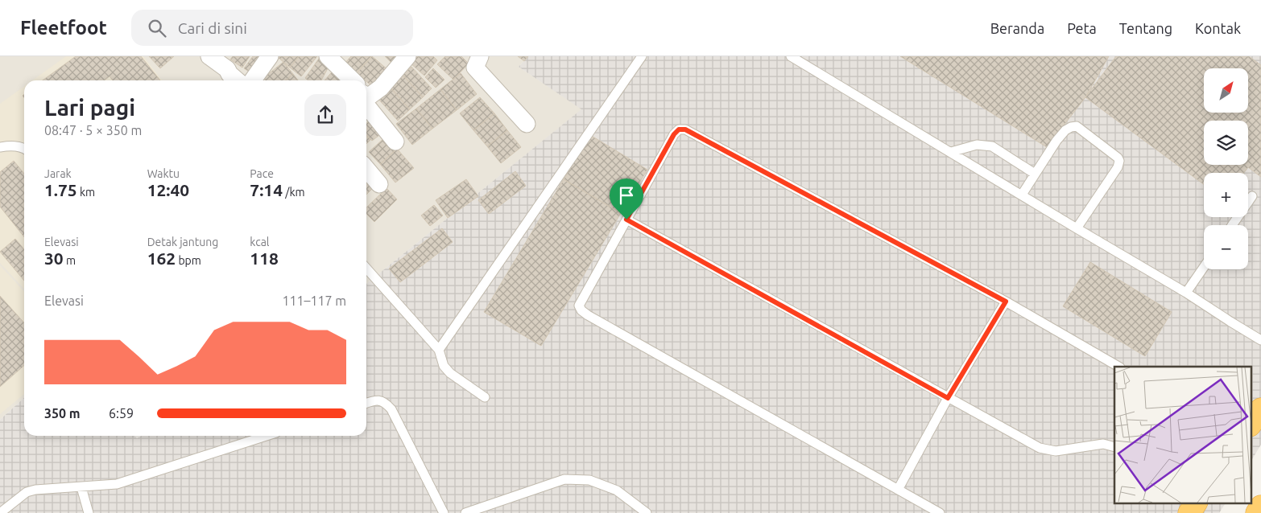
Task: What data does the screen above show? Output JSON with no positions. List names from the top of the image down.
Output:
{
  "north": "top right",
  "page": {
    "header": "Fleetfoot",
    "search": "Cari di sini",
    "nav": [
      "Beranda",
      "Peta",
      "Tentang",
      "Kontak"
    ],
    "map_buttons": ["+", "−"],
    "heading": ["Lari pagi", "08:47 · 5 × 350 m"],
    "stats": [
      ["Jarak", "1.75 km"],
      ["Waktu", "12:40"],
      ["Pace", "7:14 /km"],
      ["Elevasi", "30 m"],
      ["Detak jantung", "162 bpm"],
      ["kcal", "118"]
    ],
    "chart": ["Elevasi", "111–117 m"],
    "list": [
      {
        "name": "350 m",
        "note": "6:59"
      }
    ]
  }
}
